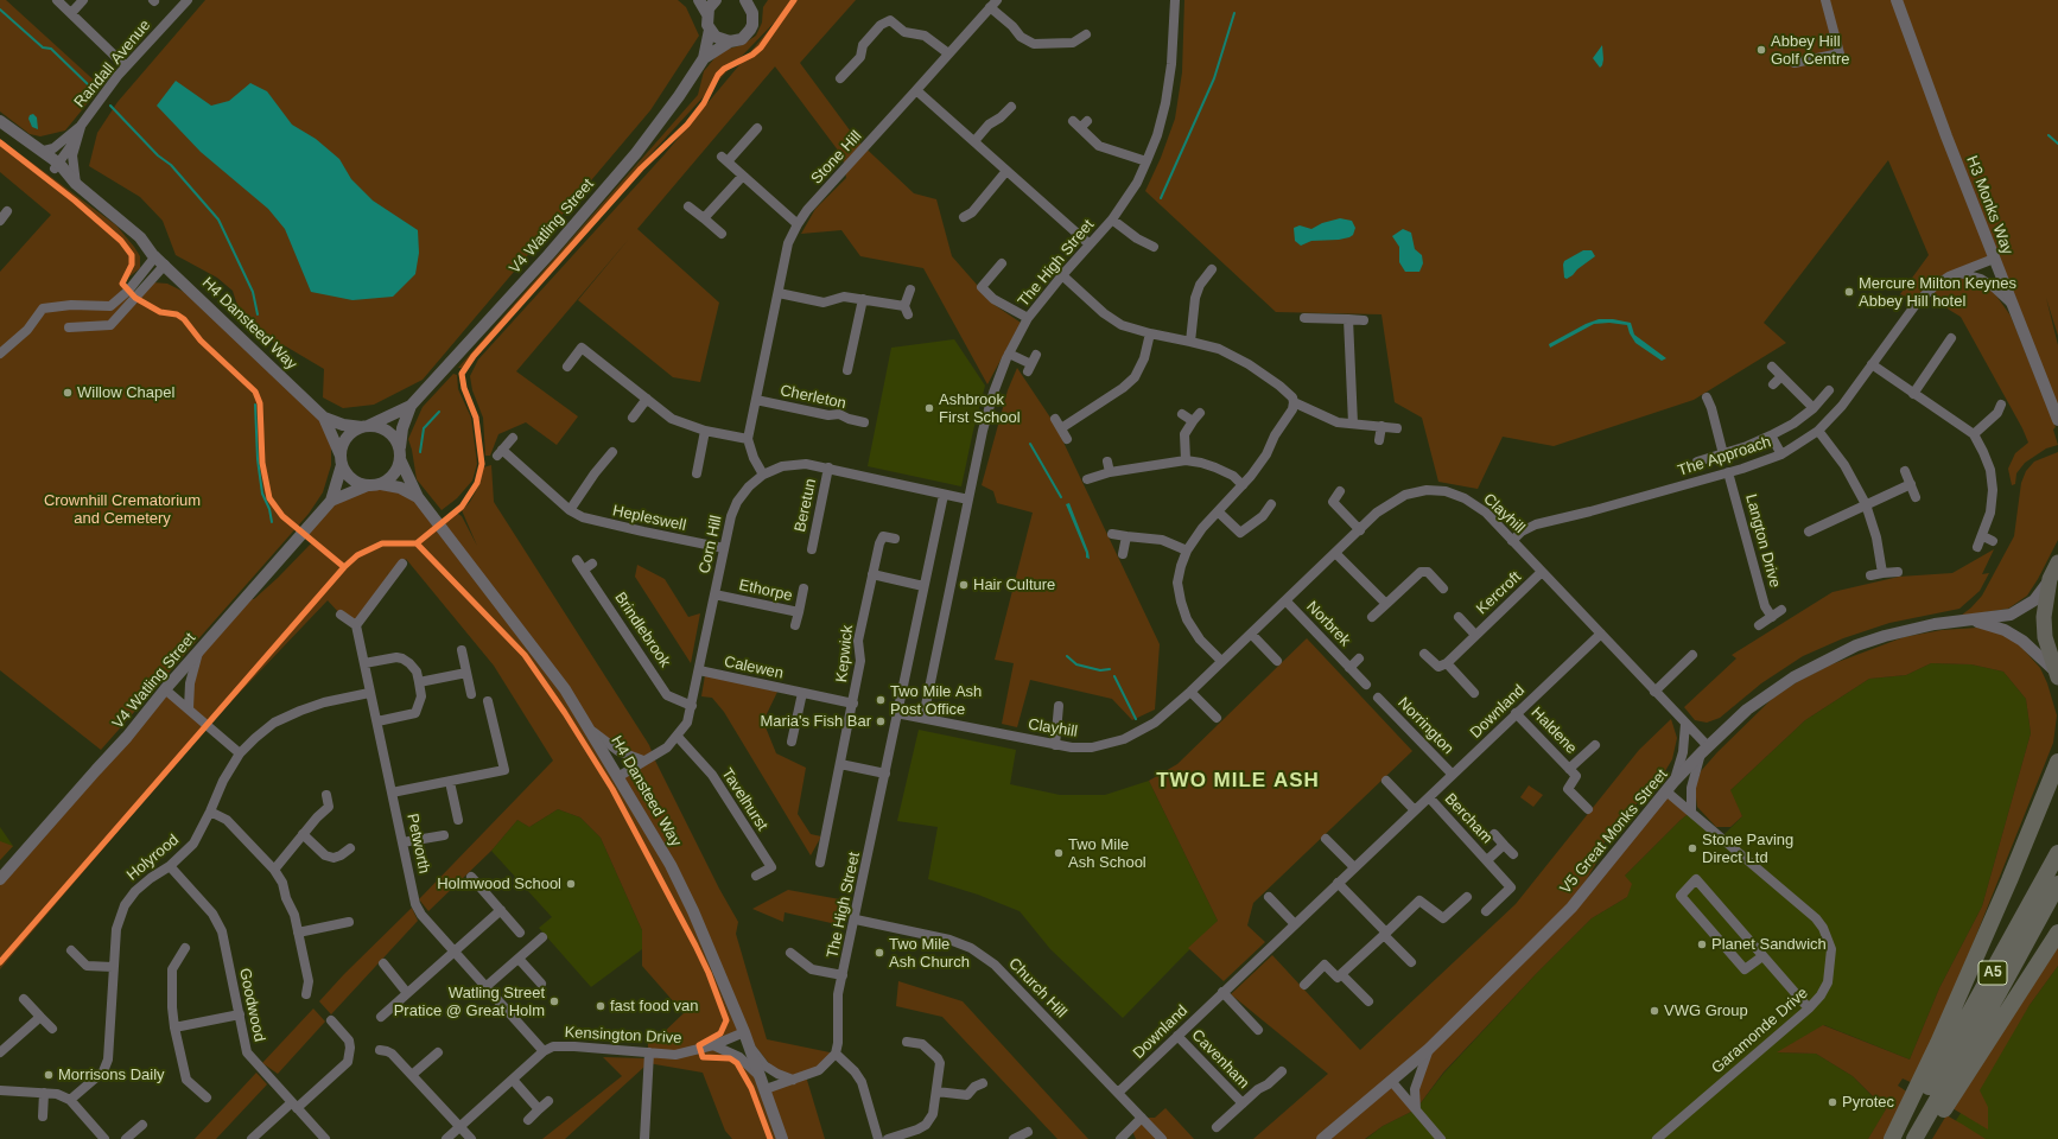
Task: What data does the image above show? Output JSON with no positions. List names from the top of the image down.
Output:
{
  "streets": {
    "highway": ["A5"],
    "street": [
      "Randall Avenue",
      "Stone Hill",
      "H3 Monks Way",
      "V4 Watling Street",
      "The High Street",
      "H4 Dansteed Way",
      "Cherleton",
      "The Approach",
      "Beretun",
      "Clayhill",
      "Hepleswell",
      "Langton Drive",
      "Corn Hill",
      "Ethorpe",
      "Kercroft",
      "Norbrek",
      "Brindlebrook",
      "Kepwick",
      "Calewen",
      "Downland",
      "Norrington",
      "Haldene",
      "Tavelhurst",
      "Bercham",
      "V5 Great Monks Street",
      "Petworth",
      "Holyrood",
      "Church Hill",
      "Goodwood",
      "Garamonde Drive",
      "Kensington Drive",
      "Cavenham"
    ]
  },
  "crossings": [
    ["Randall Avenue", "H4 Dansteed Way"],
    ["Stone Hill", "Cherleton"],
    ["H3 Monks Way", "The Approach"],
    ["V4 Watling Street", "H4 Dansteed Way"],
    ["The High Street", "Clayhill"],
    ["The High Street", "Corn Hill"],
    ["The High Street", "Church Hill"],
    ["H4 Dansteed Way", "Corn Hill"],
    ["H4 Dansteed Way", "Kensington Drive"],
    ["The Approach", "Clayhill"],
    ["The Approach", "Langton Drive"],
    ["Beretun", "Corn Hill"],
    ["Clayhill", "Kercroft"],
    ["Clayhill", "Norbrek"],
    ["Clayhill", "Downland"],
    ["Clayhill", "V5 Great Monks Street"],
    ["Hepleswell", "Corn Hill"],
    ["Corn Hill", "Ethorpe"],
    ["Corn Hill", "Brindlebrook"],
    ["Corn Hill", "Calewen"],
    ["Corn Hill", "Tavelhurst"],
    ["Kepwick", "Calewen"],
    ["Downland", "Norrington"],
    ["Downland", "Haldene"],
    ["Downland", "Bercham"],
    ["Downland", "Church Hill"],
    ["Downland", "Cavenham"],
    ["V5 Great Monks Street", "Garamonde Drive"],
    ["Petworth", "Holyrood"],
    ["Petworth", "Kensington Drive"],
    ["Holyrood", "Goodwood"]
  ],
  "districts": ["TWO MILE ASH"],
  "parks": ["Crownhill Crematorium and Cemetery"],
  "places": [
    "Abbey Hill Golf Centre",
    "Mercure Milton Keynes Abbey Hill hotel",
    "Willow Chapel",
    "Ashbrook First School",
    "Hair Culture",
    "Two Mile Ash Post Office",
    "Maria's Fish Bar",
    "Stone Paving Direct Ltd",
    "Two Mile Ash School",
    "Holmwood School",
    "Planet Sandwich",
    "Two Mile Ash Church",
    "Watling Street Pratice @ Great Holm",
    "fast food van",
    "VWG Group",
    "Morrisons Daily",
    "Pyrotec"
  ]
}
